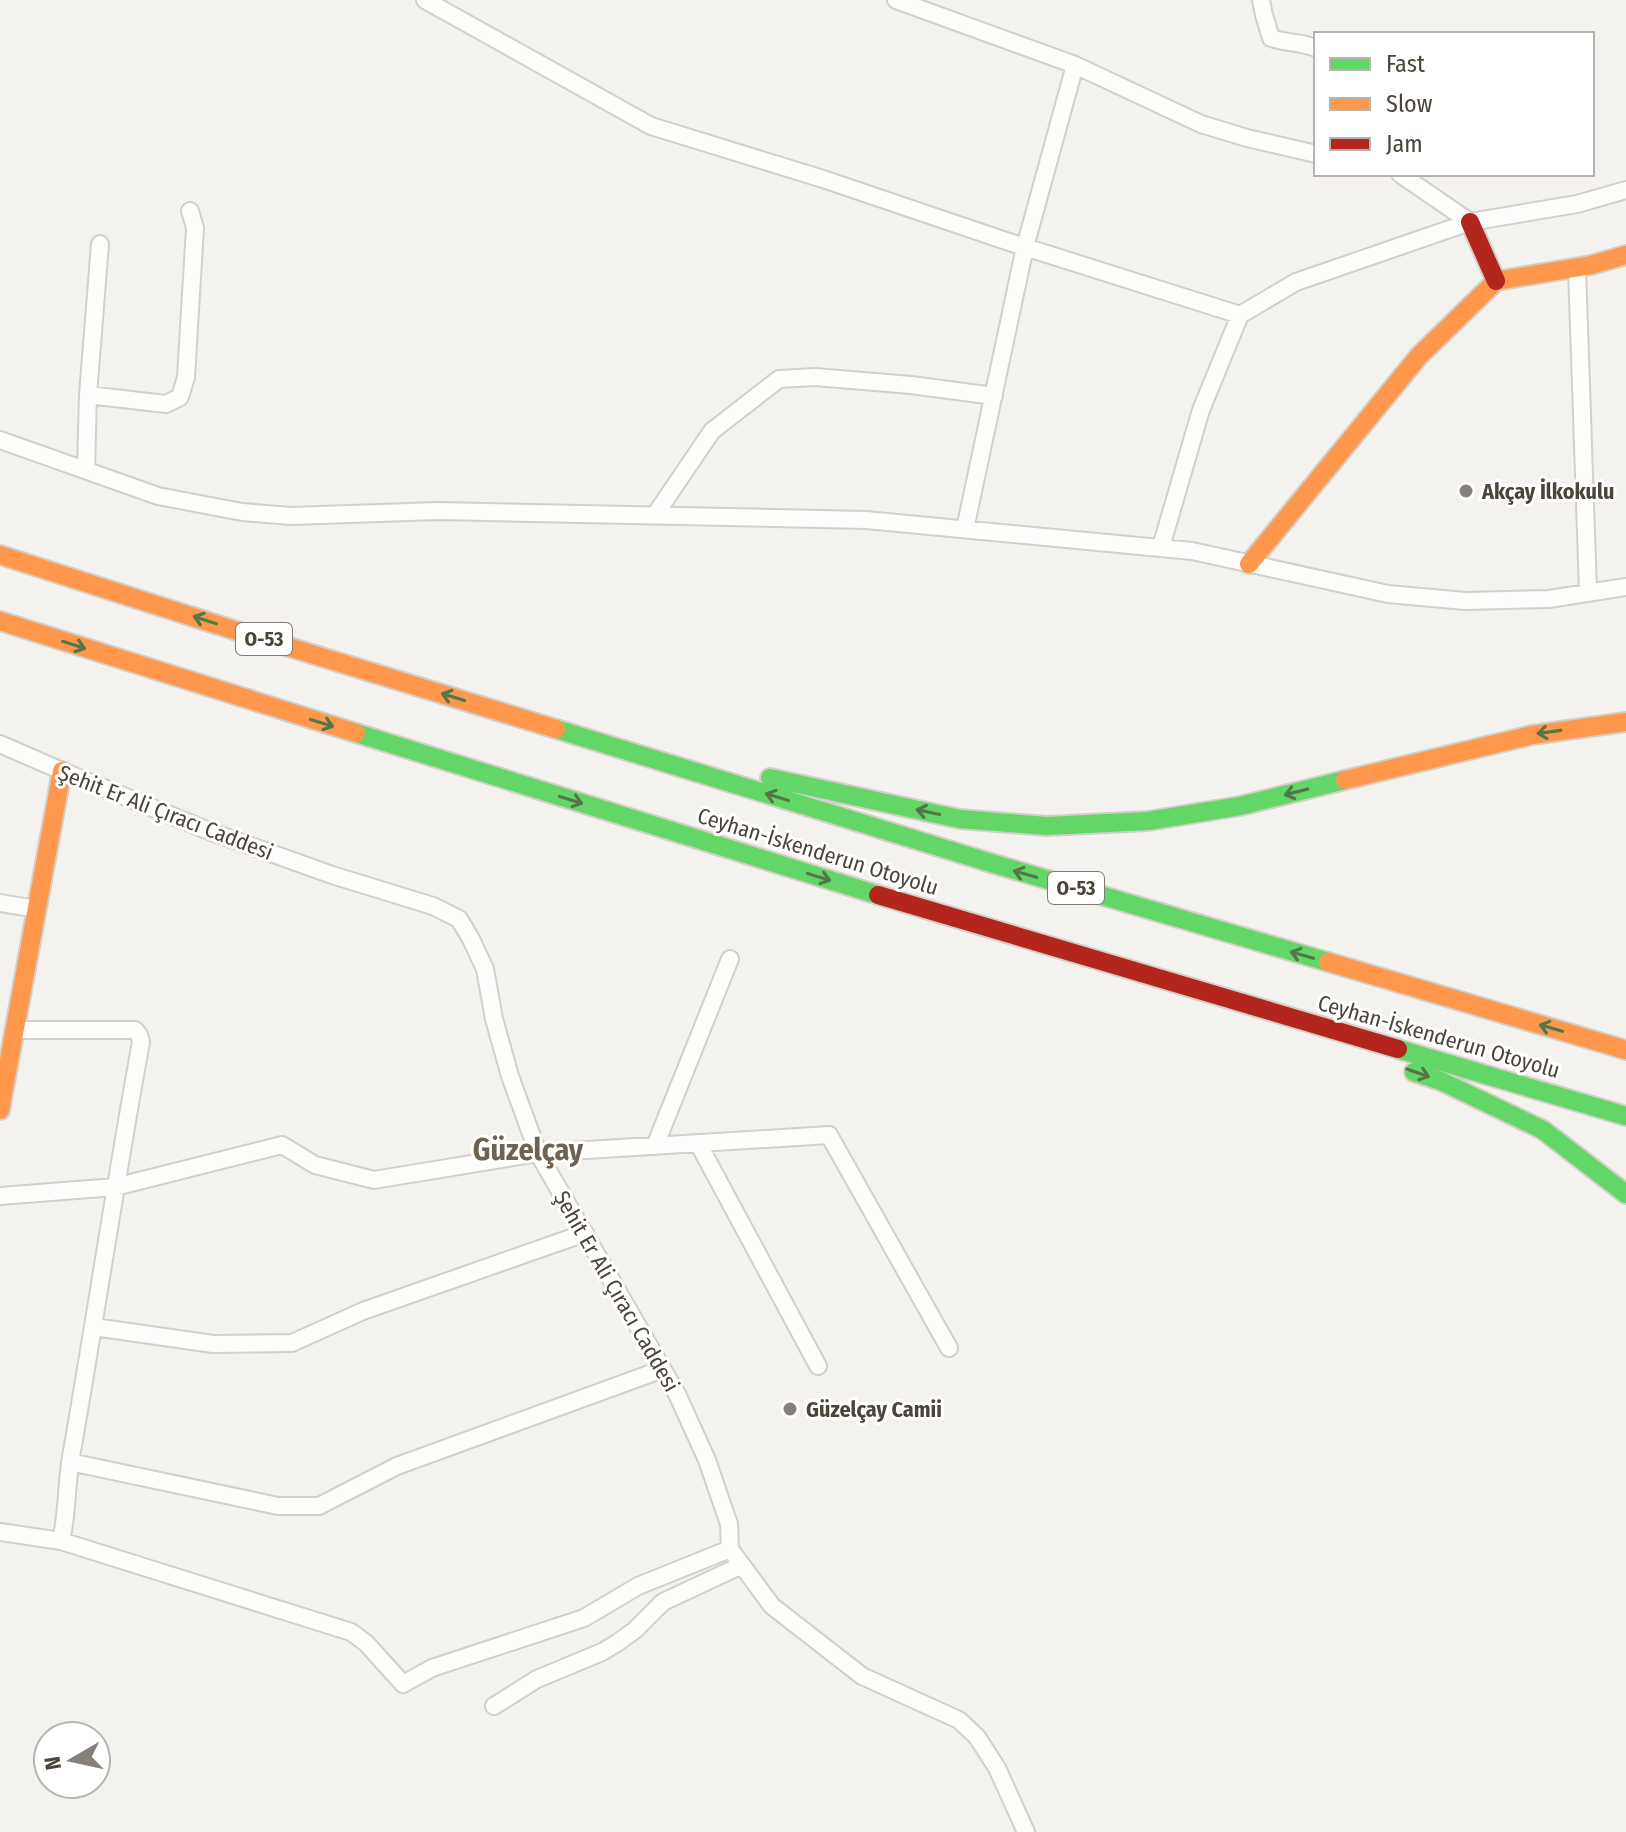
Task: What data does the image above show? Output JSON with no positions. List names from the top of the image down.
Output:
{
  "streets": {
    "main road": ["O-53", "Ceyhan-İskenderun Otoyolu"],
    "street": ["Şehit Er Ali Çıracı Caddesi"]
  },
  "districts": ["Güzelçay"],
  "places": ["Akçay İlkokulu", "Güzelçay Camii"],
  "legend": ["Fast", "Slow", "Jam"],
  "north": "left"
}
